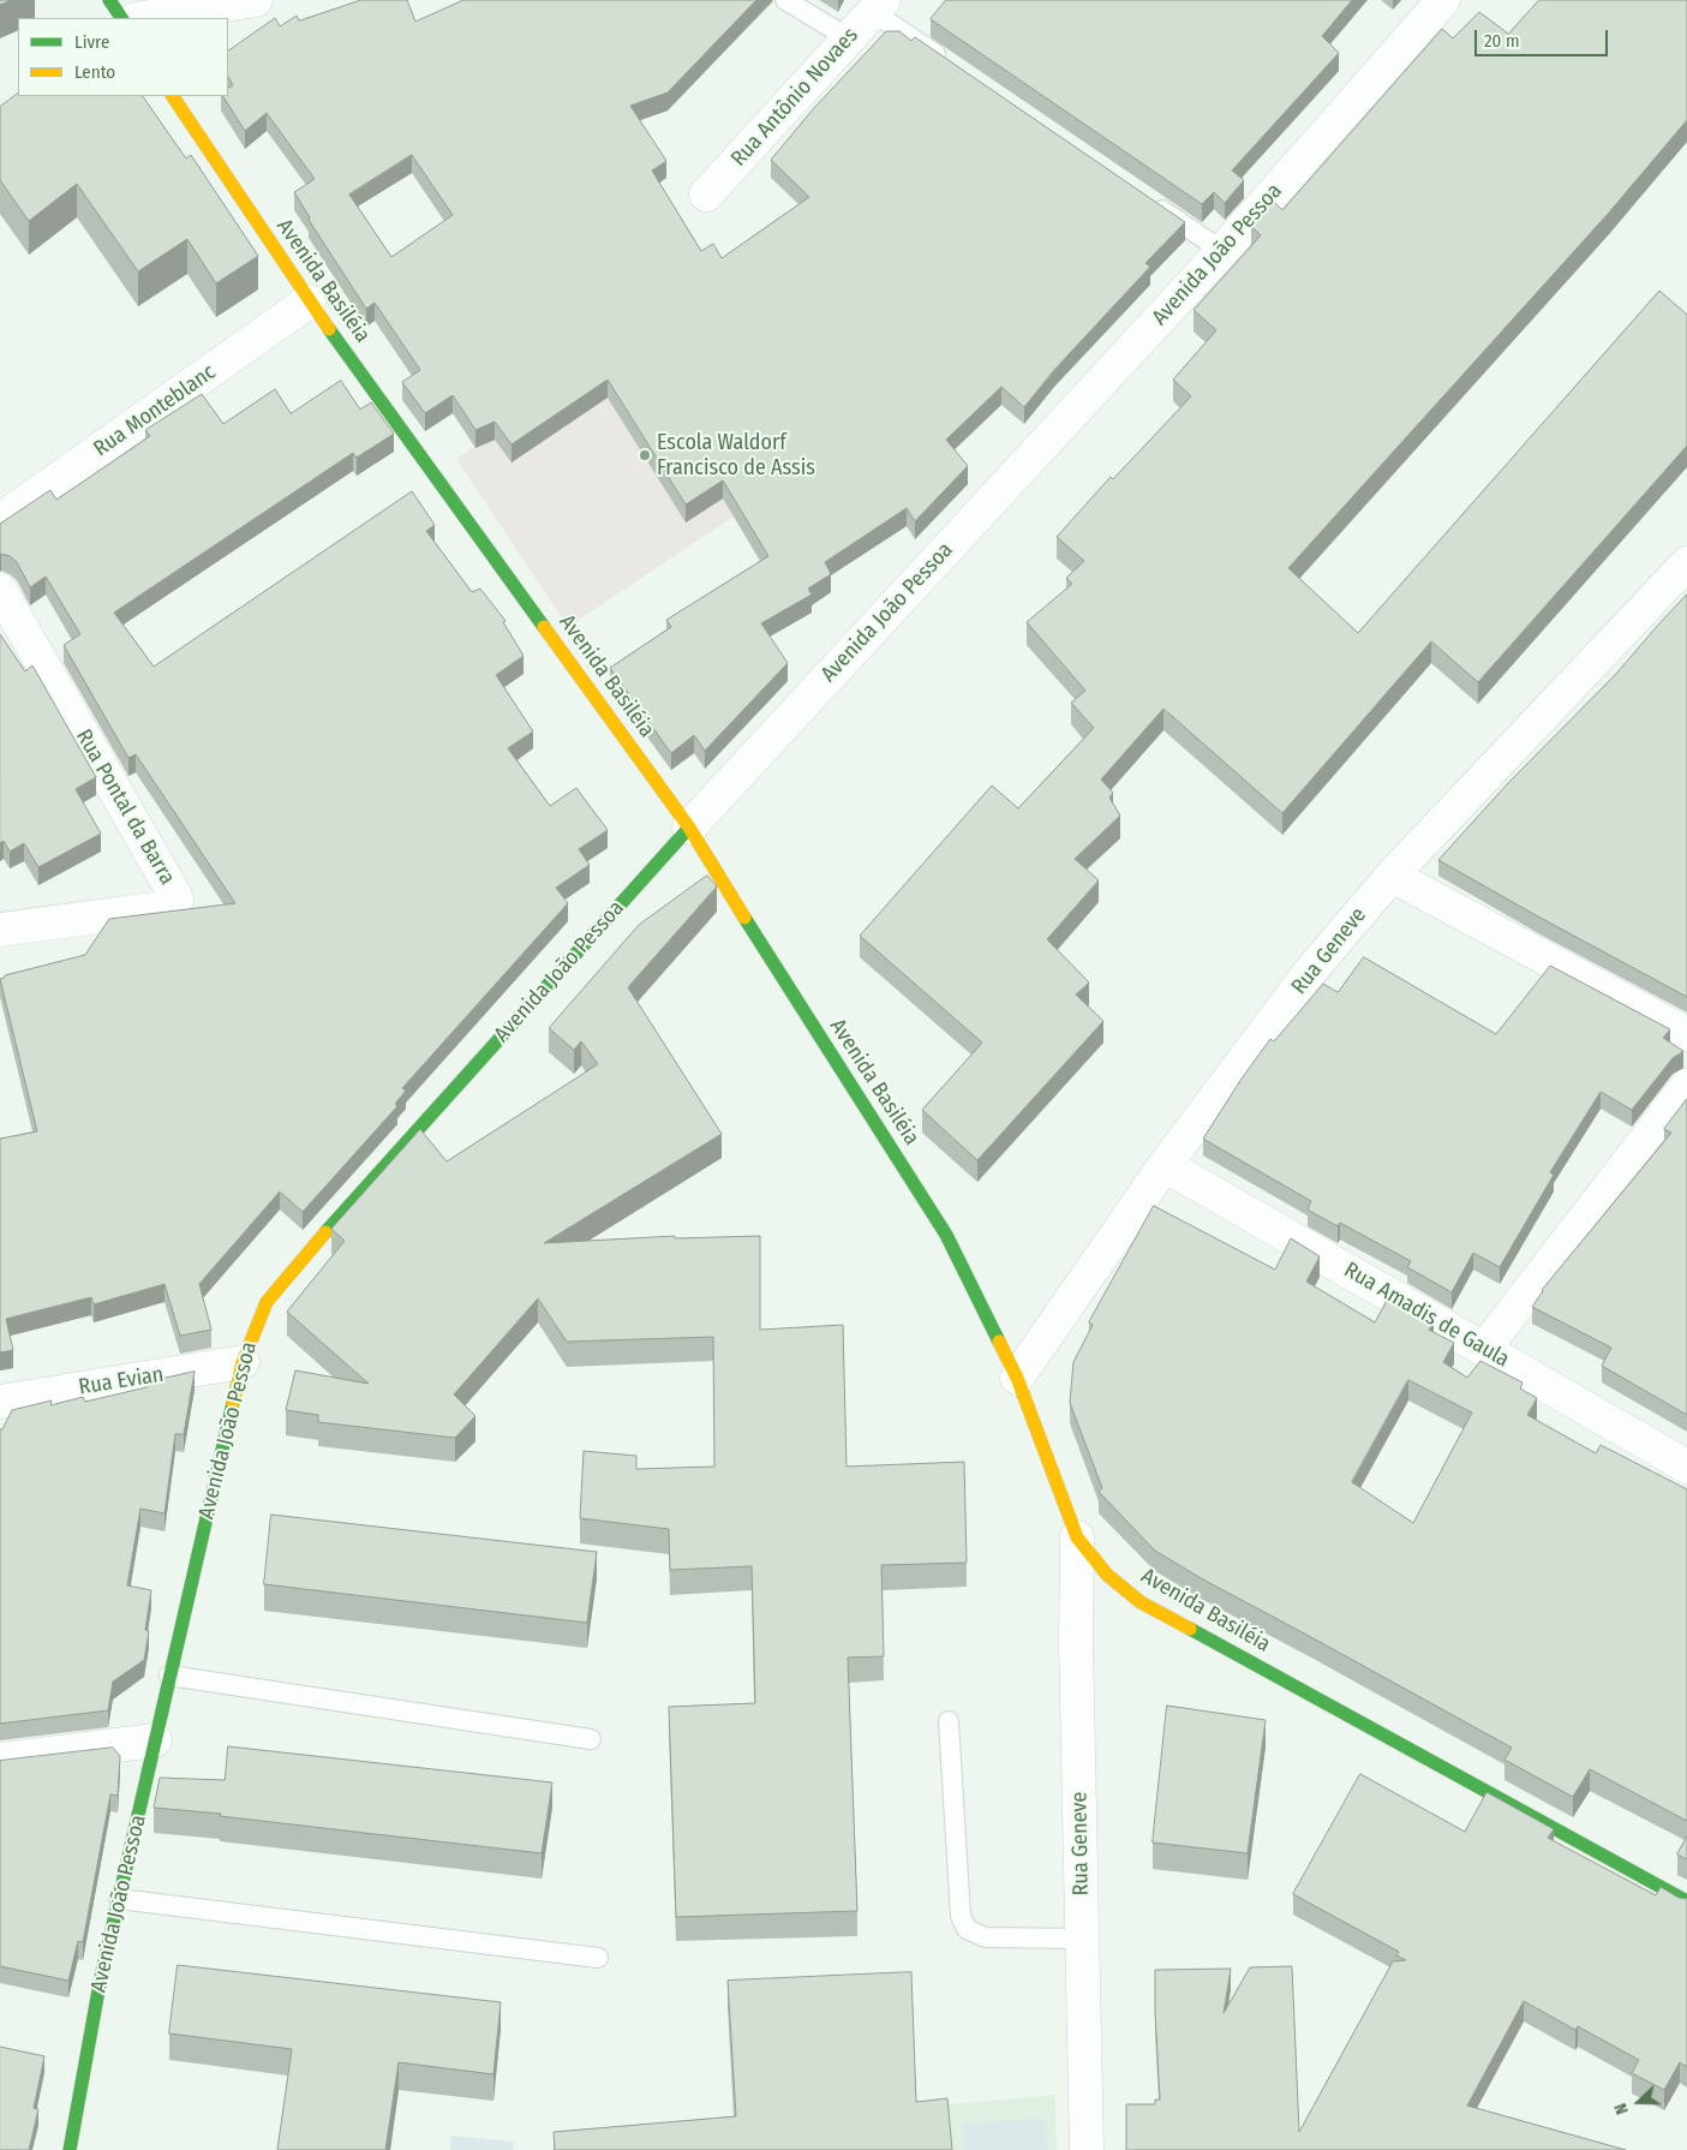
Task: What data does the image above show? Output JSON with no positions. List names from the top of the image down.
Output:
{
  "streets": {
    "street": [
      "Rua Antônio Novaes",
      "Avenida João Pessoa",
      "Avenida Basiléia",
      "Rua Monteblanc",
      "Rua Pontal da Barra",
      "Rua Geneve",
      "Rua Amadis de Gaula",
      "Rua Evian"
    ]
  },
  "crossings": [
    ["Avenida João Pessoa", "Avenida Basiléia"],
    ["Avenida João Pessoa", "Rua Evian"],
    ["Avenida Basiléia", "Rua Monteblanc"],
    ["Avenida Basiléia", "Rua Geneve"],
    ["Rua Geneve", "Rua Amadis de Gaula"]
  ],
  "places": ["Escola Waldorf Francisco de Assis"],
  "legend": ["Livre", "Lento"],
  "scale_bar": "20 m",
  "north": "left"
}
